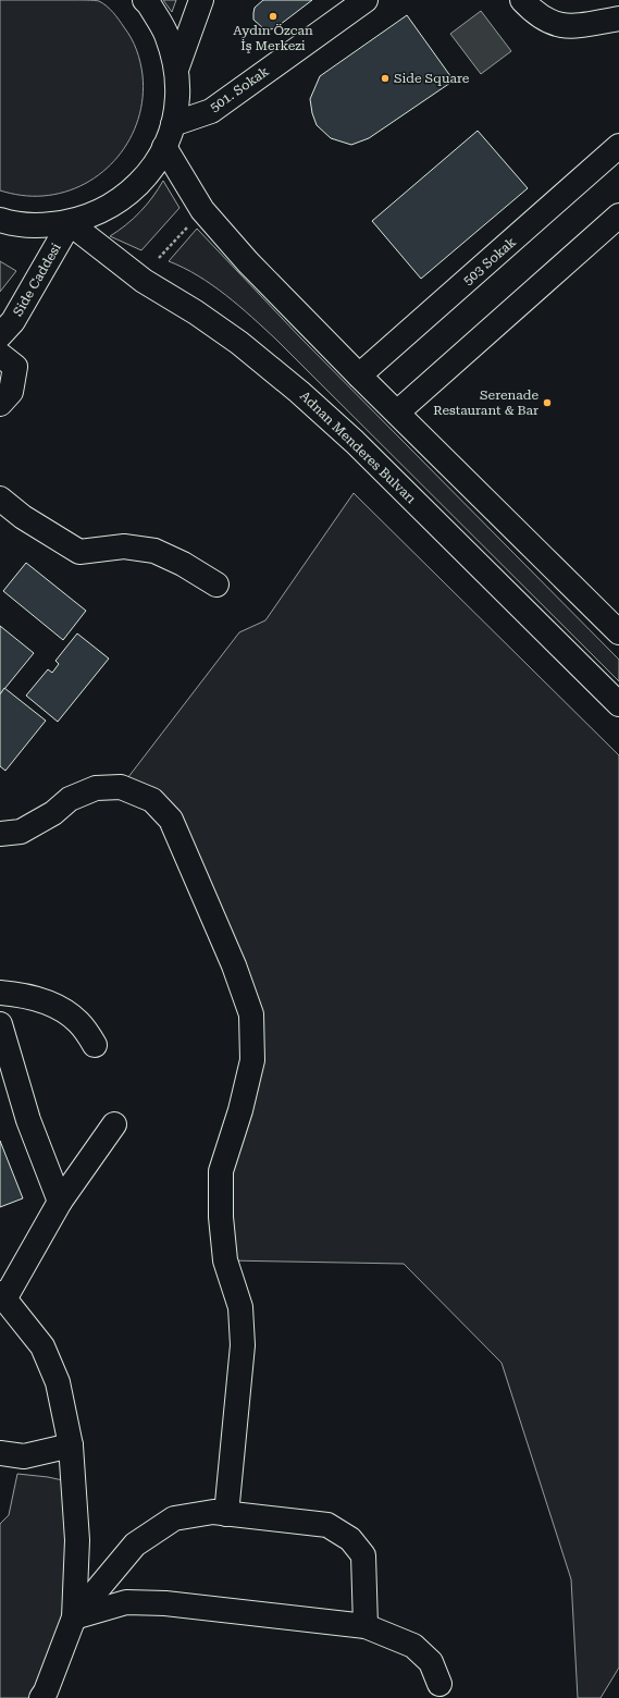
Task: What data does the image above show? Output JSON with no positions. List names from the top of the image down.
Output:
{
  "streets": {
    "main road": [
      "501. Sokak",
      "503 Sokak",
      "Side Caddesi",
      "Adnan Menderes Bulvarı"
    ]
  },
  "crossings": [
    ["Side Caddesi", "Adnan Menderes Bulvarı"]
  ],
  "places": ["Aydın Özcan İş Merkezi", "Side Square", "Serenade Restaurant & Bar"]
}
